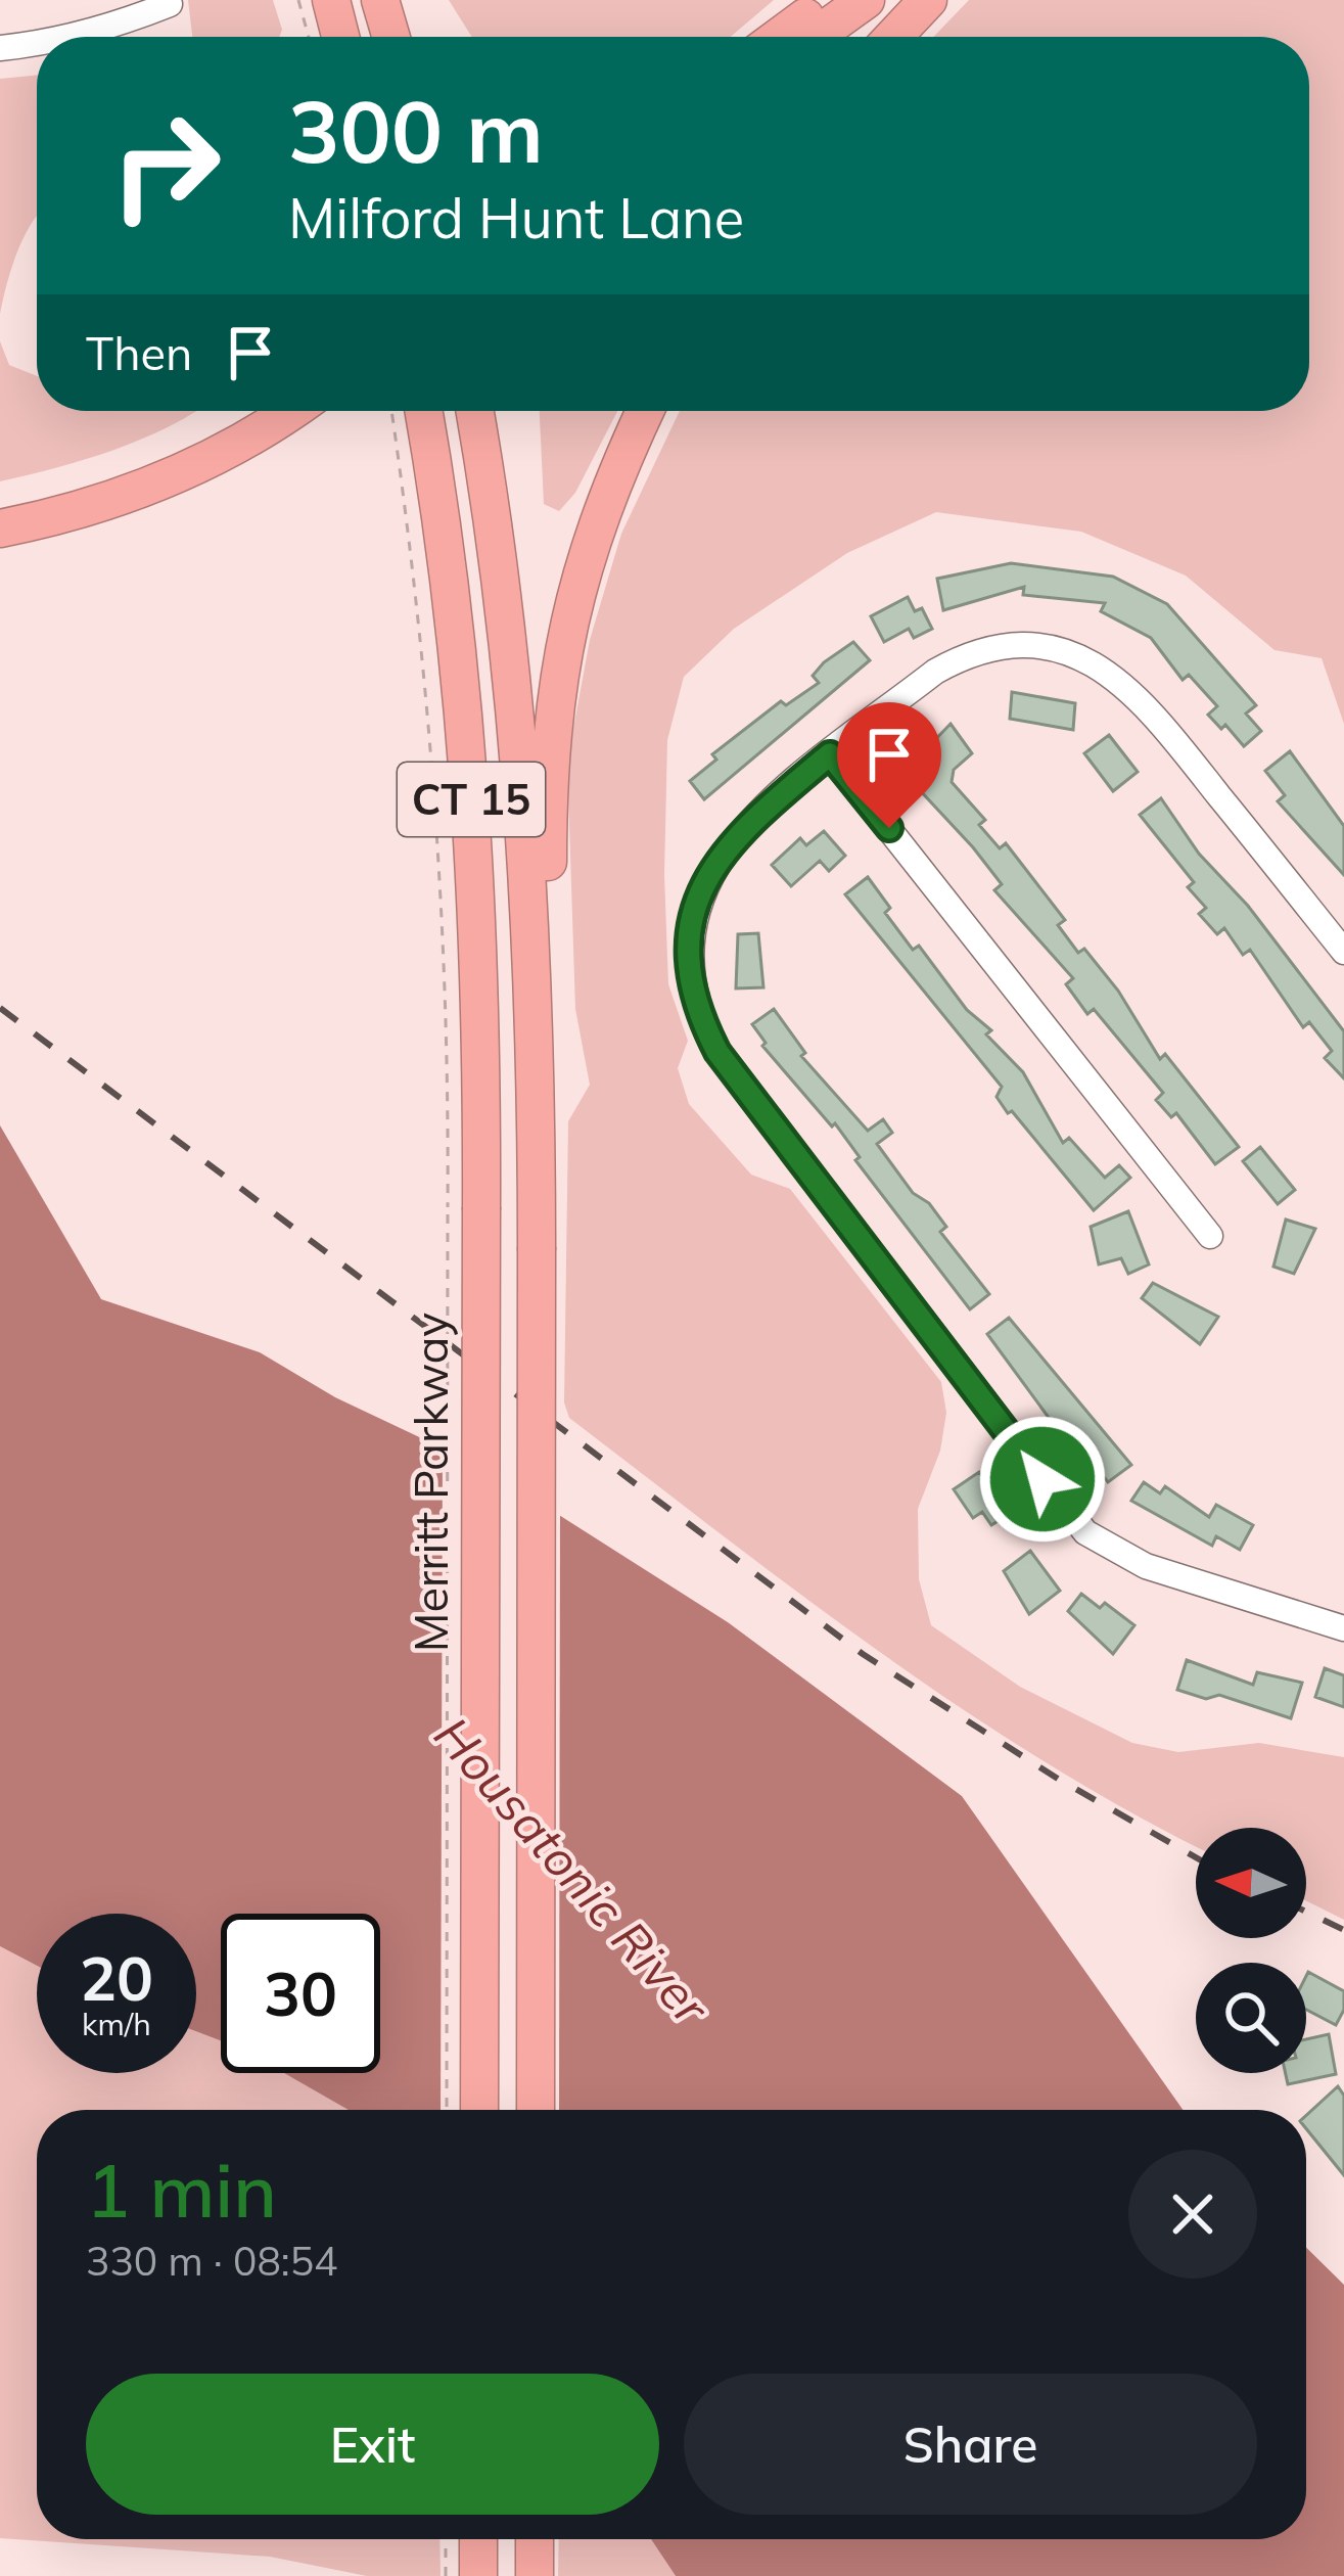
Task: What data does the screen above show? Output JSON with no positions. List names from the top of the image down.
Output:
{
  "streets": {
    "highway": ["CT 15", "Merritt Parkway"]
  },
  "crossings": [
    ["CT 15", "Merritt Parkway"]
  ],
  "water": ["Housatonic River"],
  "north": "left",
  "page": {
    "turn": ["300 m", "Milford Hunt Lane"],
    "then": "Then",
    "speed": "20 km/h",
    "limit": "30",
    "heading": ["1 min", "330 m · 08:54"],
    "buttons": ["Exit", "Share"]
  }
}
